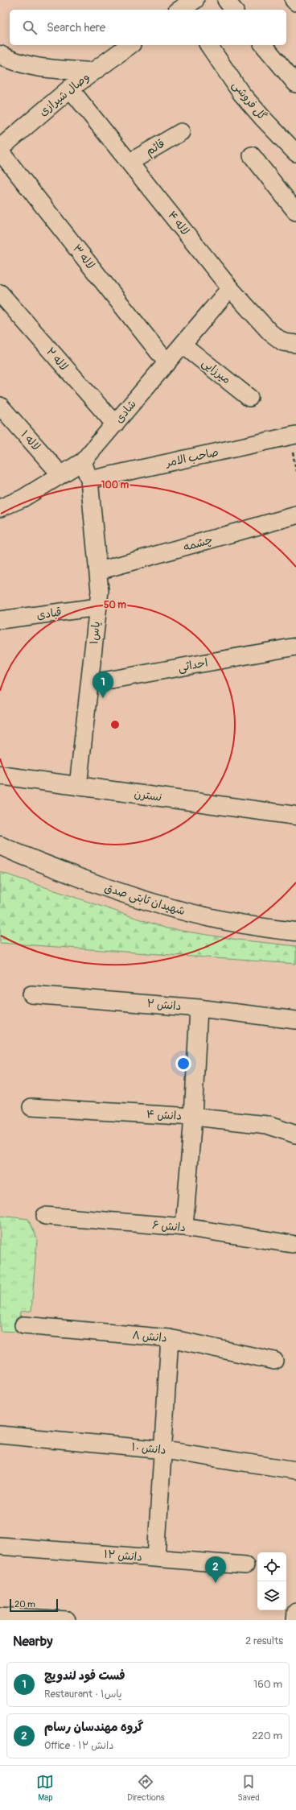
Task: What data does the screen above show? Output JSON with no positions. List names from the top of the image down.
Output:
{
  "streets": {
    "street": [
      "وصال شیرازی",
      "گل فروشی",
      "قائم",
      "لاله ۴",
      "لاله ۳",
      "لاله ۲",
      "میرزایی",
      "شادی",
      "لاله ۱",
      "صاحب الامر",
      "چشمه",
      "قبادی",
      "یاس۱",
      "احداثی",
      "نسترن",
      "شهیدان ثابتی صدق",
      "دانش ۲",
      "دانش ۴",
      "دانش ۶",
      "دانش ۸",
      "دانش ۱۰",
      "دانش ۱۲"
    ]
  },
  "crossings": [
    ["وصال شیرازی", "لاله ۴"],
    ["قائم", "لاله ۴"],
    ["لاله ۴", "شادی"],
    ["لاله ۳", "شادی"],
    ["لاله ۲", "شادی"],
    ["میرزایی", "شادی"],
    ["شادی", "لاله ۱"],
    ["شادی", "یاس۱"],
    ["صاحب الامر", "یاس۱"],
    ["چشمه", "یاس۱"],
    ["قبادی", "یاس۱"],
    ["یاس۱", "احداثی"],
    ["یاس۱", "نسترن"]
  ],
  "scale_bar": "20 m",
  "page": {
    "search": "Search here",
    "pins": ["1", "2"],
    "scale": "20 m",
    "heading": ["Nearby", "2 results"],
    "list": [
      {
        "mark": "1",
        "name": "فست فود لندویچ",
        "note": "Restaurant · یاس۱",
        "value": "160 m"
      },
      {
        "mark": "2",
        "name": "گروه مهندسان رسام",
        "note": "Office · دانش ۱۲",
        "value": "220 m"
      }
    ],
    "nav": ["Map", "Directions", "Saved"]
  },
  "rings": ["100 m", "50 m"]
}
